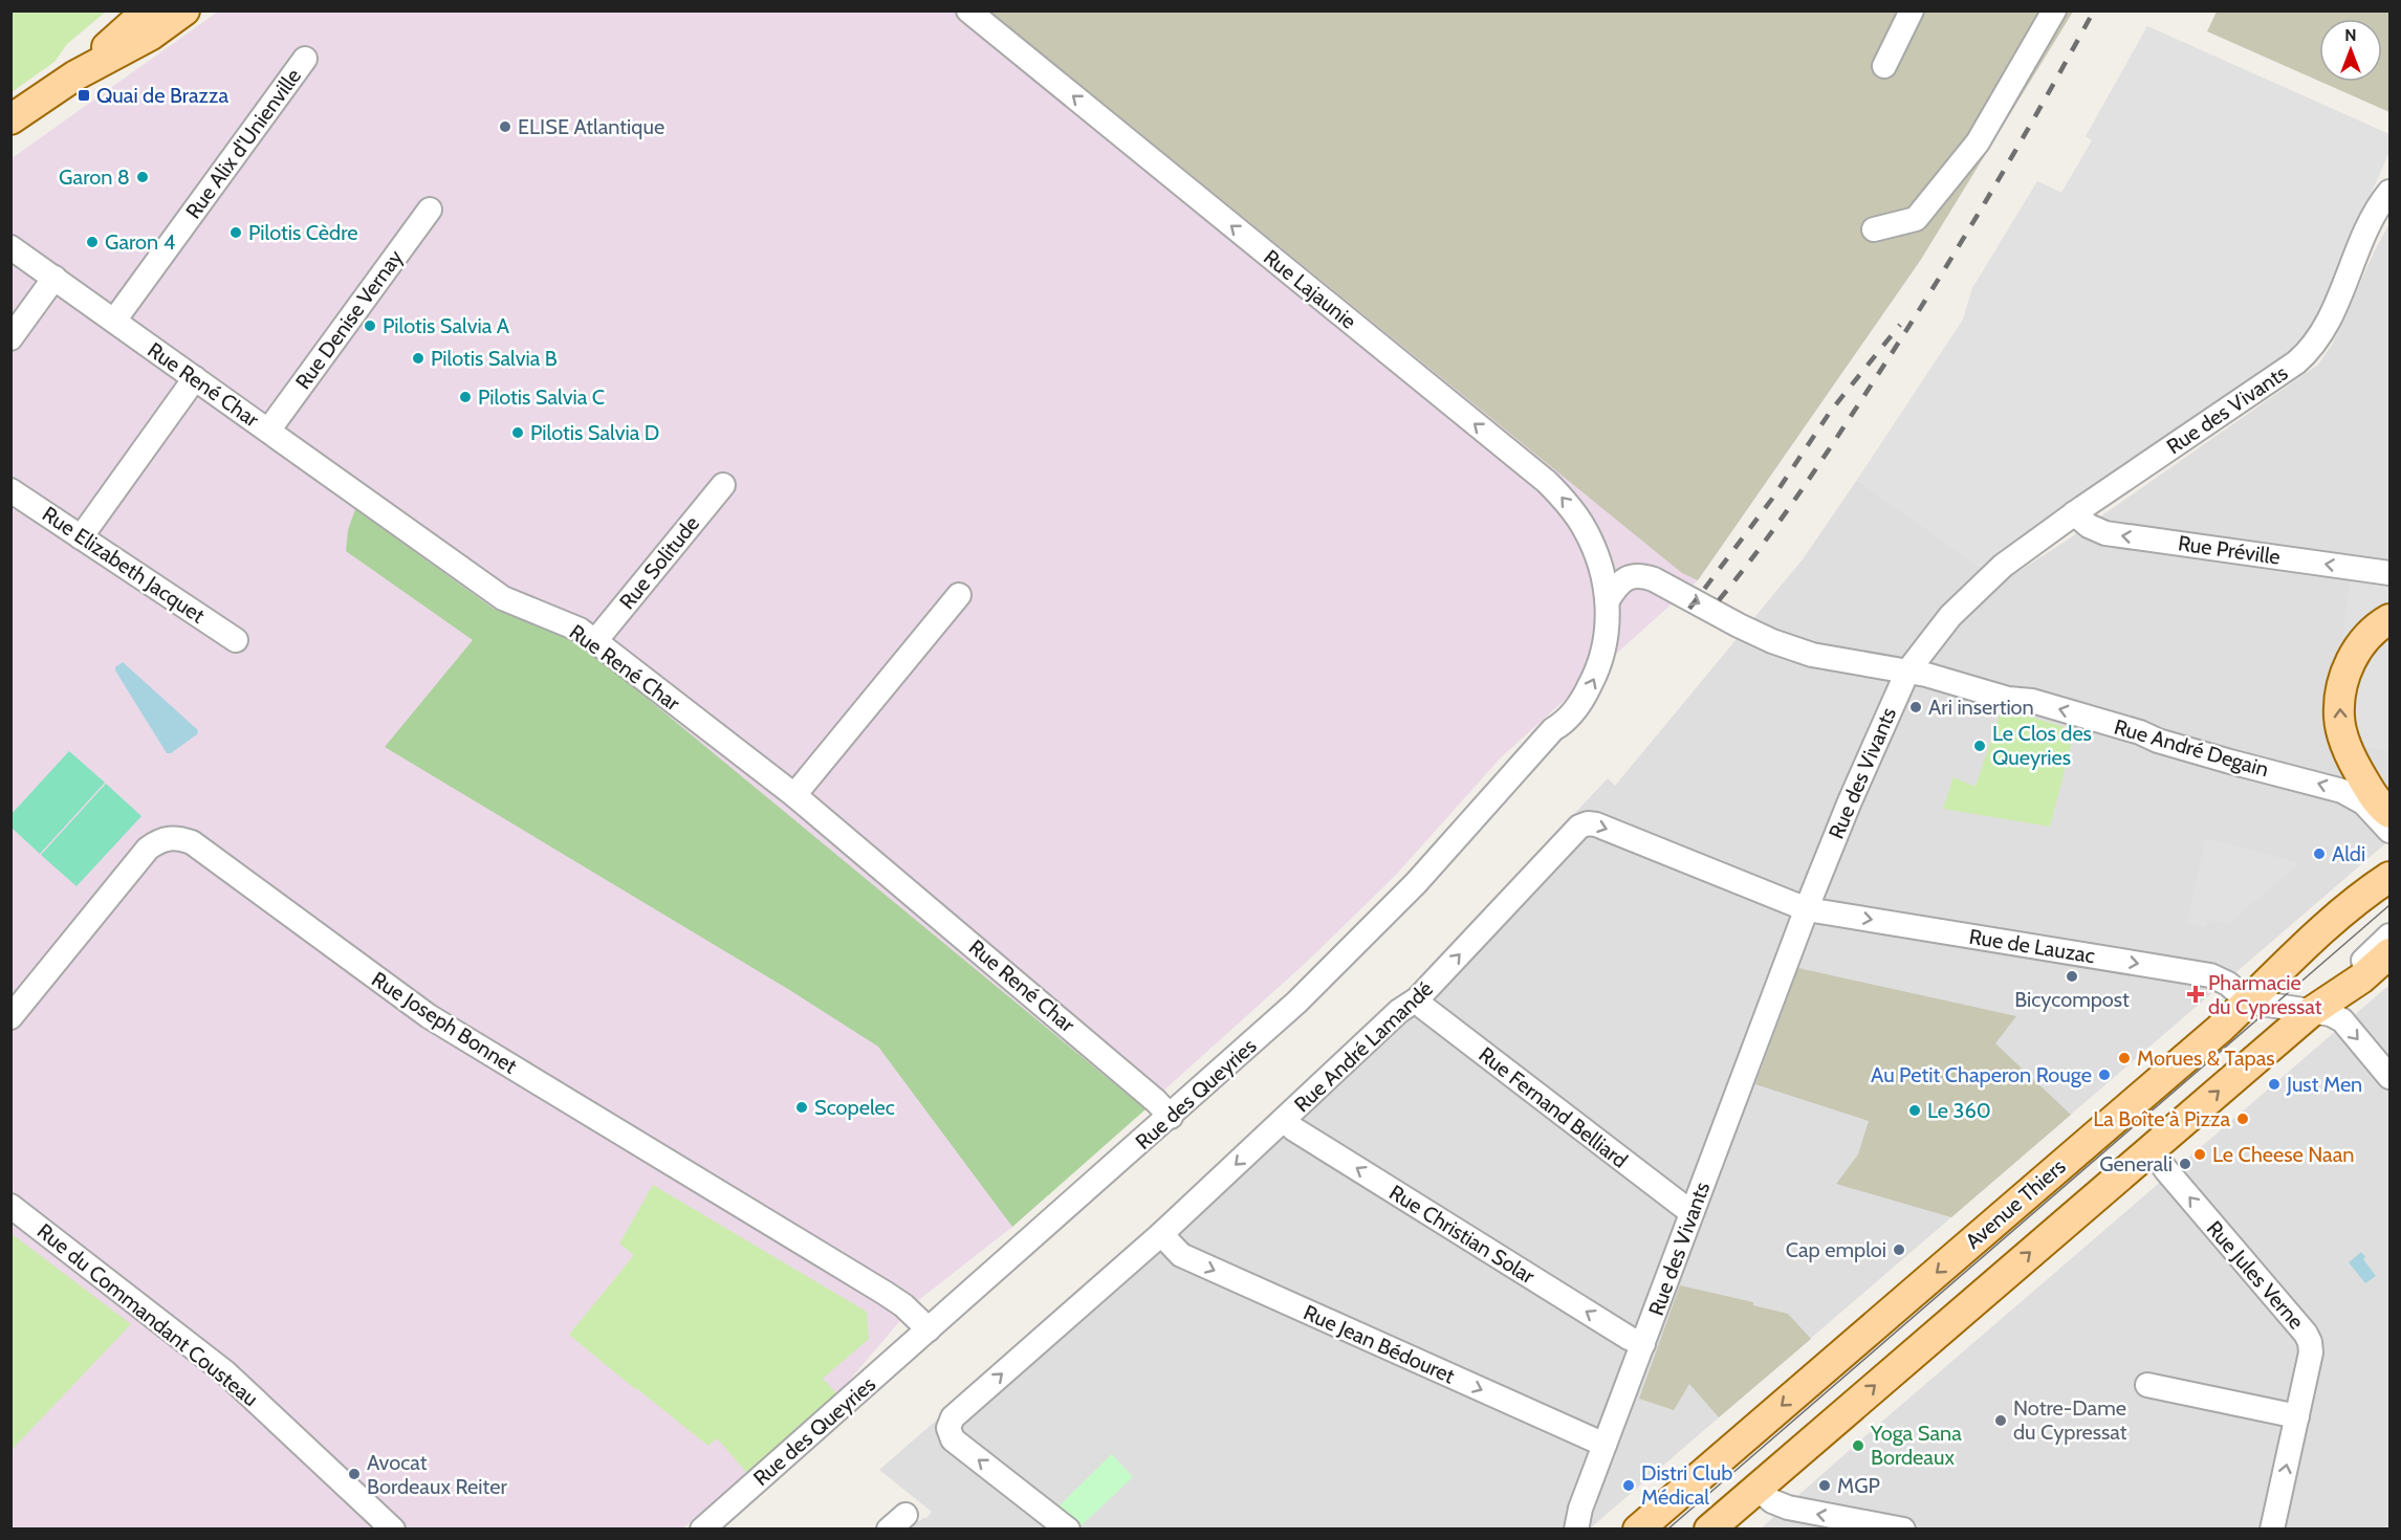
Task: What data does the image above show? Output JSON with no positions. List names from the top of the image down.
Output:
{
  "streets": {
    "main road": ["Avenue Thiers"],
    "street": [
      "Rue Alix d'Unienville",
      "Rue Lajaunie",
      "Rue Denise Vernay",
      "Rue René Char",
      "Rue des Vivants",
      "Rue Préville",
      "Rue Solitude",
      "Rue Elizabeth Jacquet",
      "Rue André Degain",
      "Rue de Lauzac",
      "Rue Joseph Bonnet",
      "Rue André Lamandé",
      "Rue des Queyries",
      "Rue Fernand Belliard",
      "Rue Christian Solar",
      "Rue Jules Verne",
      "Rue du Commandant Cousteau",
      "Rue Jean Bédouret"
    ]
  },
  "crossings": [
    ["Rue Alix d'Unienville", "Rue René Char"],
    ["Rue Lajaunie", "Rue André Degain"],
    ["Rue Lajaunie", "Rue des Queyries"],
    ["Rue Denise Vernay", "Rue René Char"],
    ["Rue René Char", "Rue Solitude"],
    ["Rue René Char", "Rue des Queyries"],
    ["Rue des Vivants", "Rue Préville"],
    ["Rue des Vivants", "Rue André Degain"],
    ["Rue des Vivants", "Rue de Lauzac"],
    ["Rue des Vivants", "Rue André Lamandé"],
    ["Rue des Vivants", "Rue Fernand Belliard"],
    ["Rue des Vivants", "Rue Christian Solar"],
    ["Rue des Vivants", "Rue Jean Bédouret"],
    ["Rue André Degain", "Rue des Queyries"],
    ["Rue de Lauzac", "Rue André Lamandé"],
    ["Rue de Lauzac", "Avenue Thiers"],
    ["Rue Joseph Bonnet", "Rue des Queyries"],
    ["Rue André Lamandé", "Rue Fernand Belliard"],
    ["Rue André Lamandé", "Rue Christian Solar"],
    ["Rue André Lamandé", "Rue Jean Bédouret"]
  ],
  "one_way": [
    "Rue Lajaunie",
    "Rue Préville",
    "Rue de Lauzac",
    "Rue des Queyries",
    "Rue Christian Solar",
    "Rue Jules Verne",
    "Rue Jean Bédouret"
  ],
  "places": {
    "transit": ["Quai de Brazza"],
    "other": [
      "ELISE Atlantique",
      "Garon 8",
      "Pilotis Cèdre",
      "Garon 4",
      "Pilotis Salvia A",
      "Pilotis Salvia B",
      "Pilotis Salvia C",
      "Pilotis Salvia D",
      "Ari insertion",
      "Le Clos des Queyries",
      "Aldi",
      "Bicycompost",
      "Morues & Tapas",
      "Au Petit Chaperon Rouge",
      "Just Men",
      "Scopelec",
      "Le 360",
      "La Boîte à Pizza",
      "Le Cheese Naan",
      "Generali",
      "Cap emploi",
      "Notre-Dame du Cypressat",
      "Yoga Sana Bordeaux",
      "Avocat Bordeaux Reiter",
      "Distri Club Médical",
      "MGP"
    ],
    "health": ["Pharmacie du Cypressat"]
  },
  "north": "top"
}
